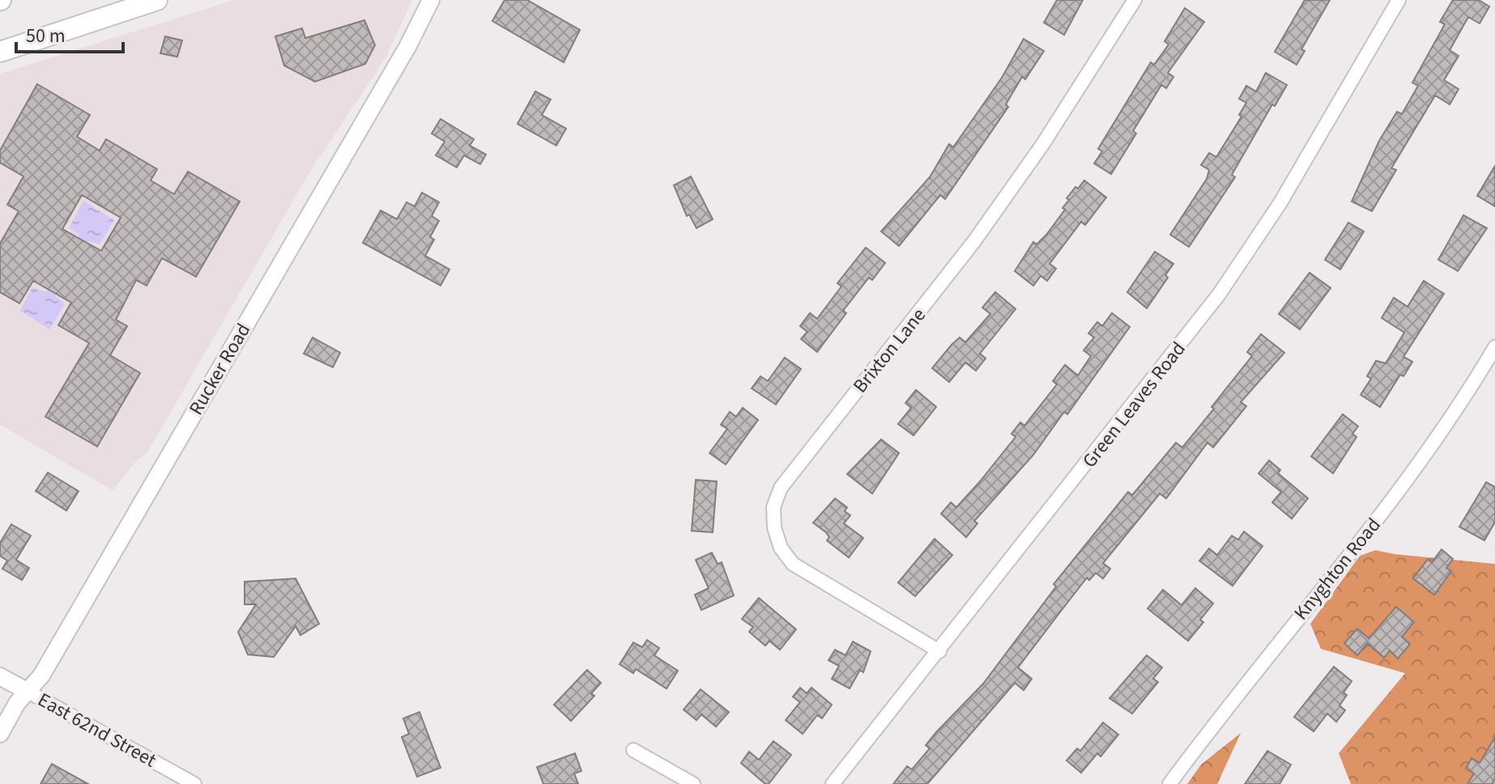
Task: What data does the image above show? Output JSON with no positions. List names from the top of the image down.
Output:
{
  "streets": {
    "street": [
      "Brixton Lane",
      "Rucker Road",
      "Green Leaves Road",
      "Knyghton Road",
      "East 62nd Street"
    ]
  },
  "crossings": [
    ["Brixton Lane", "Green Leaves Road"],
    ["Rucker Road", "East 62nd Street"]
  ],
  "scale_bar": "50 m"
}
